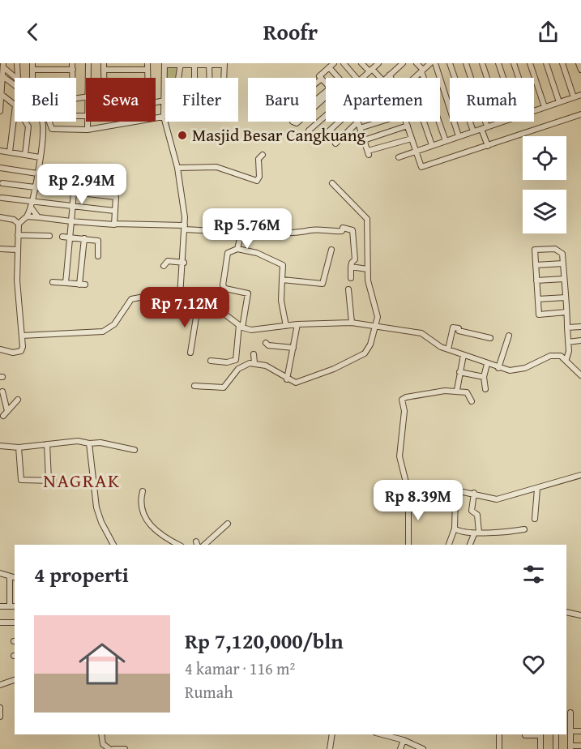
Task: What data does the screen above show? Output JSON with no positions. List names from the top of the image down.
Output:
{
  "districts": ["NAGRAK"],
  "places": ["Masjid Besar Cangkuang"],
  "page": {
    "header": "Roofr",
    "chip": [
      "Beli",
      "Sewa",
      "Filter",
      "Baru",
      "Apartemen",
      "Rumah"
    ],
    "price": [
      "Rp 2.94M",
      "Rp 5.76M",
      "Rp 7.12M",
      "Rp 8.39M"
    ],
    "heading": "4 properti",
    "list": [
      {
        "name": "Rp 7,120,000/bln",
        "note": "4 kamar · 116 m² · Rumah"
      }
    ]
  }
}
